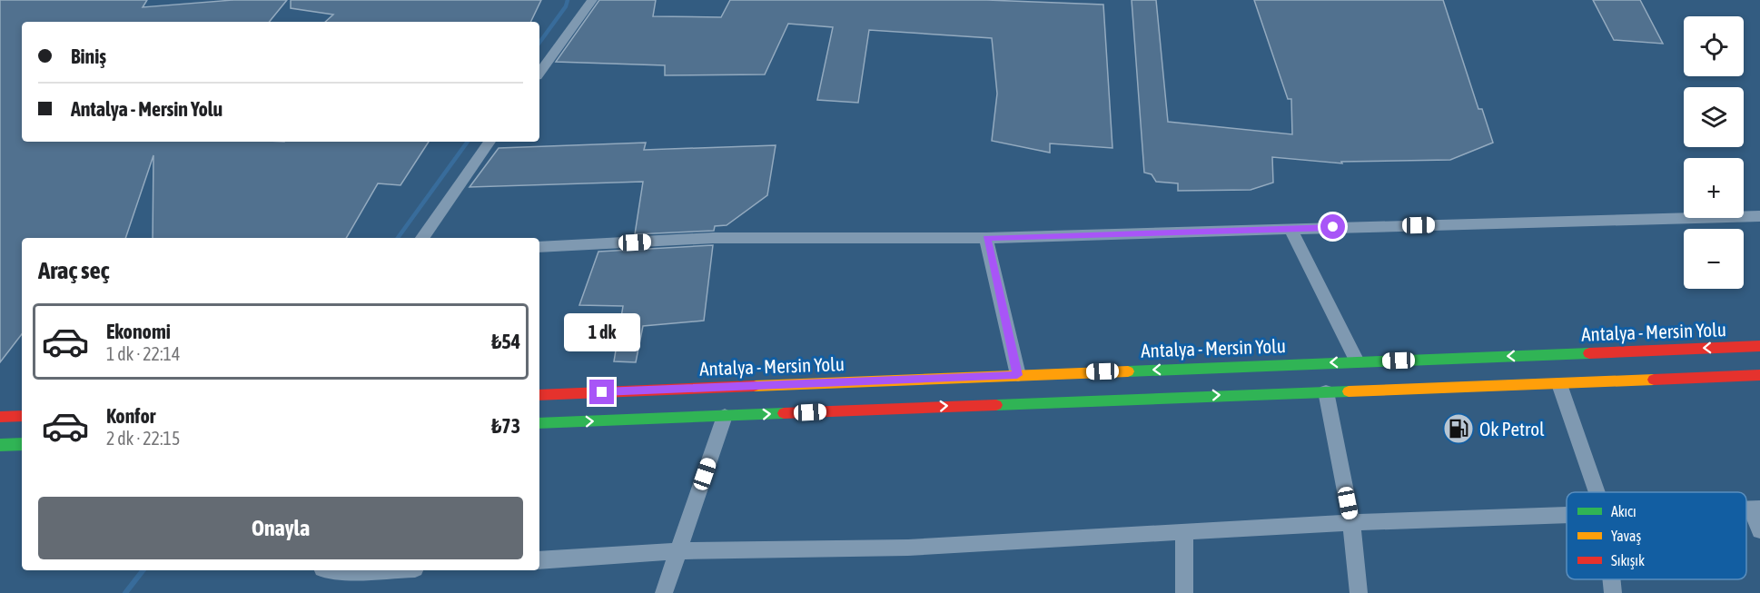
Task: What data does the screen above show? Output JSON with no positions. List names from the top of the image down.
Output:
{
  "streets": {
    "highway": ["Antalya - Mersin Yolu"]
  },
  "places": {
    "fuel station": ["Ok Petrol"]
  },
  "legend": ["Akıcı", "Yavaş", "Sıkışık"],
  "page": {
    "map_buttons": ["+", "−"],
    "banner": ["Biniş", "Antalya - Mersin Yolu"],
    "heading": "Araç seç",
    "list": [
      {
        "name": "Ekonomi",
        "note": "1 dk · 22:14",
        "value": "₺54"
      },
      {
        "name": "Konfor",
        "note": "2 dk · 22:15",
        "value": "₺73"
      }
    ],
    "bubble": "1 dk",
    "buttons": "Onayla"
  }
}
